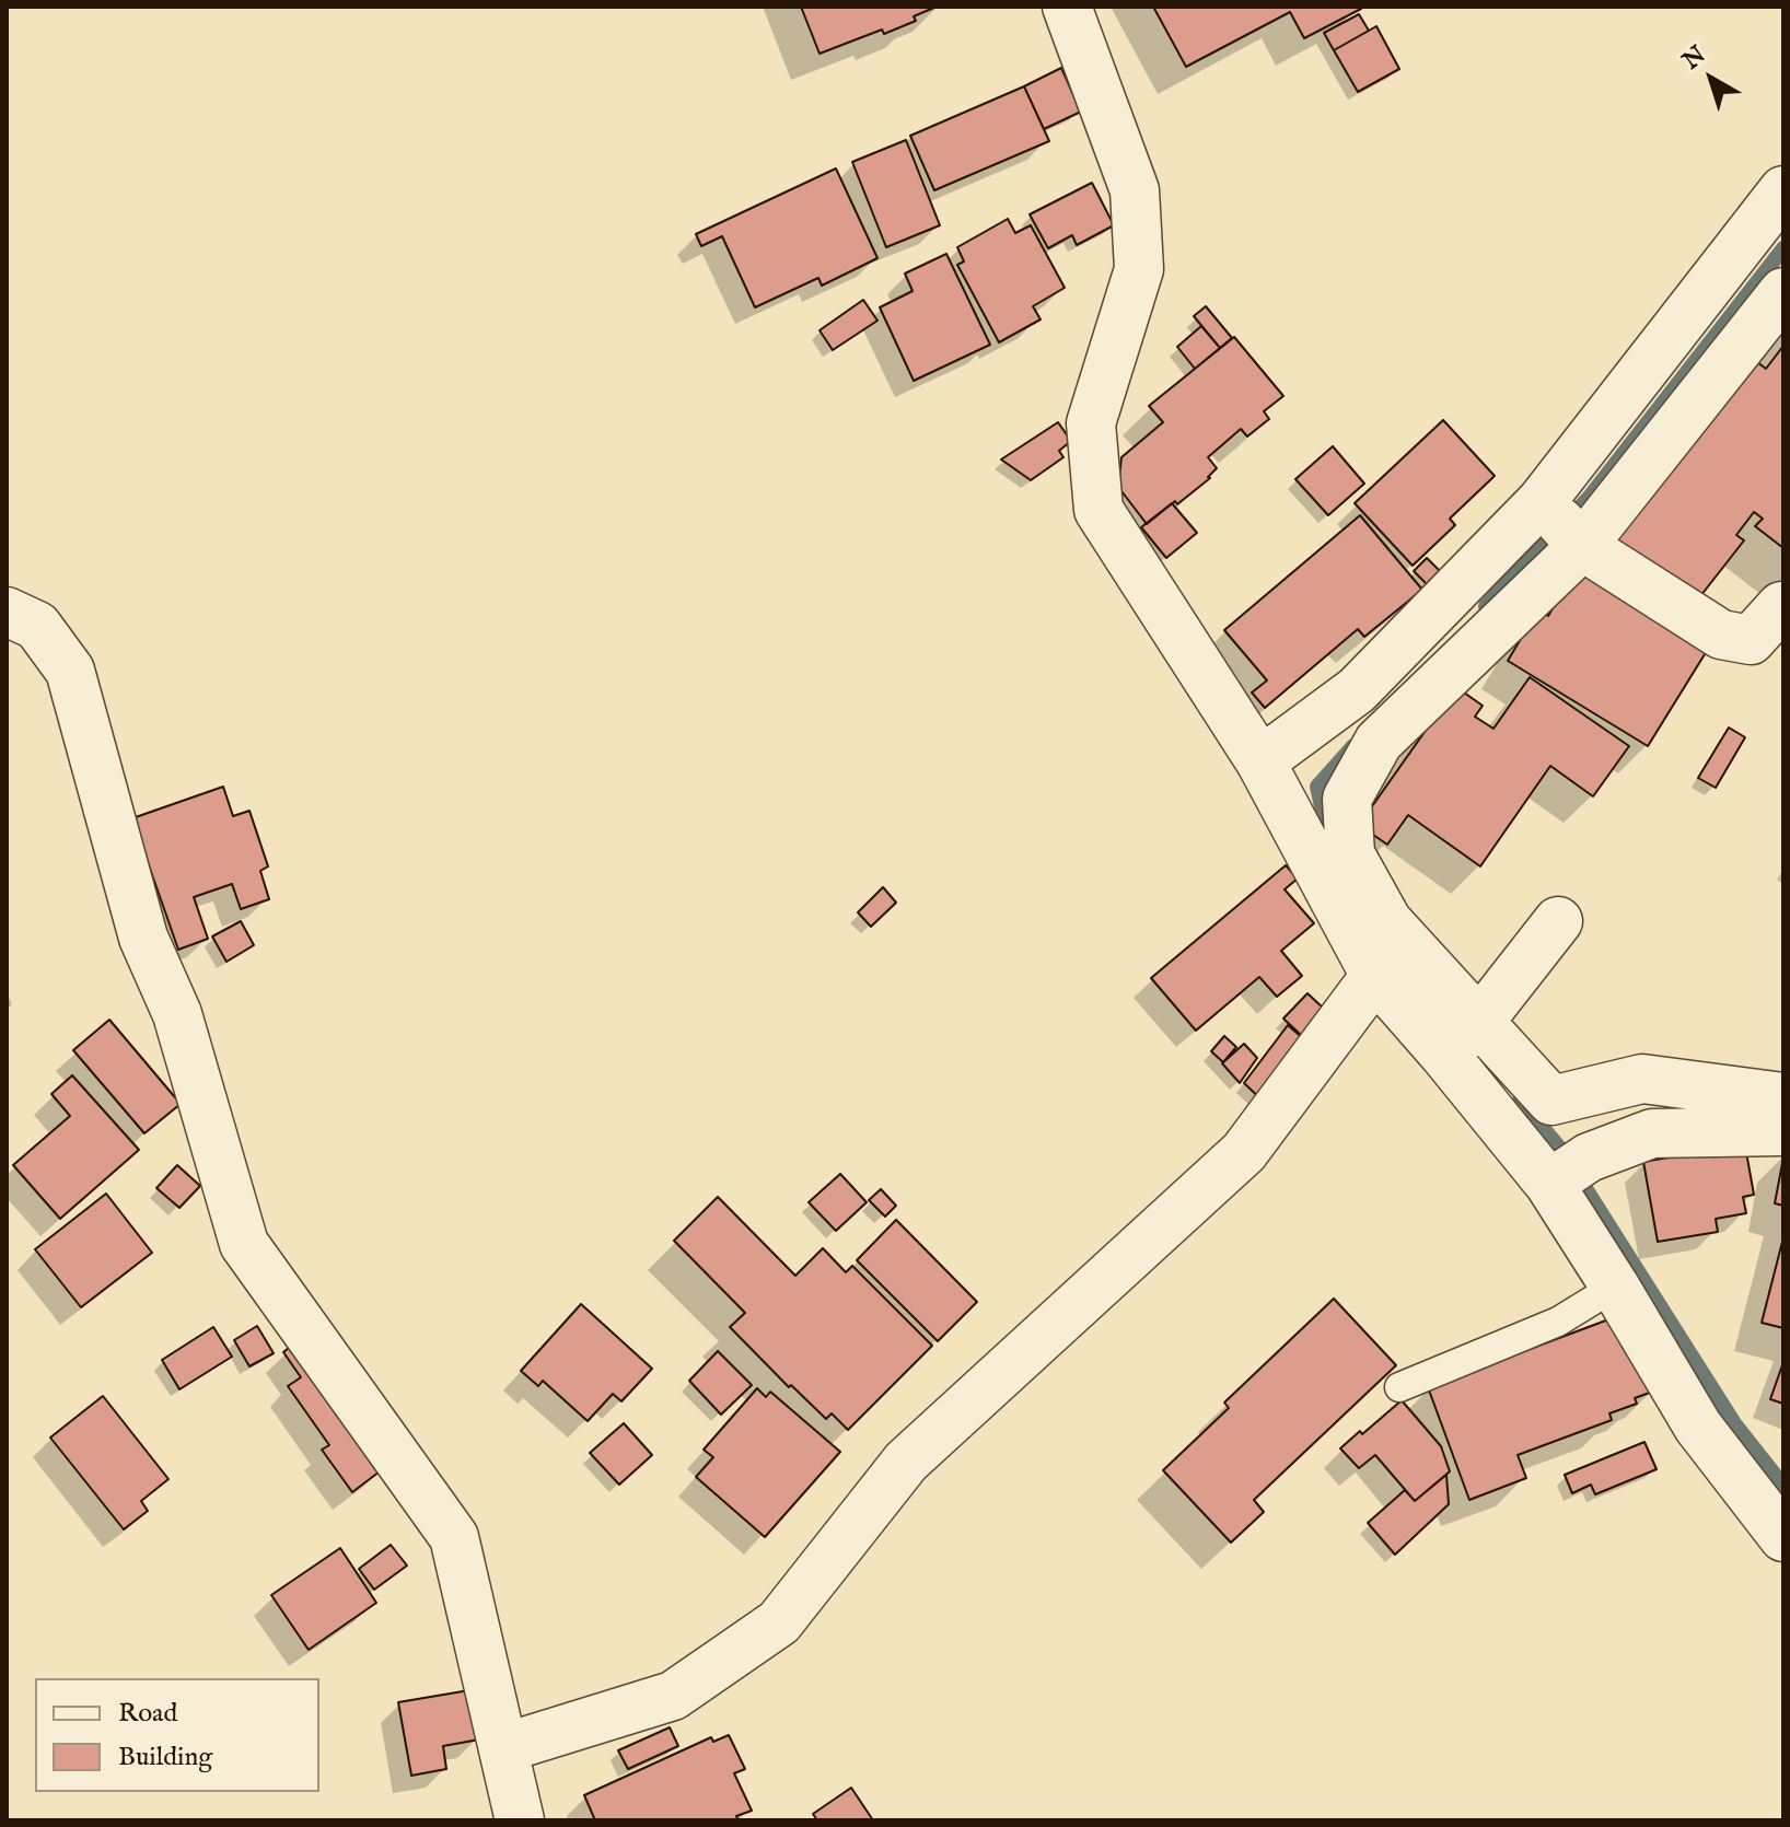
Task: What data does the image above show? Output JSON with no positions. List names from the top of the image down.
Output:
{
  "legend": ["Road", "Building"],
  "north": "top left"
}
